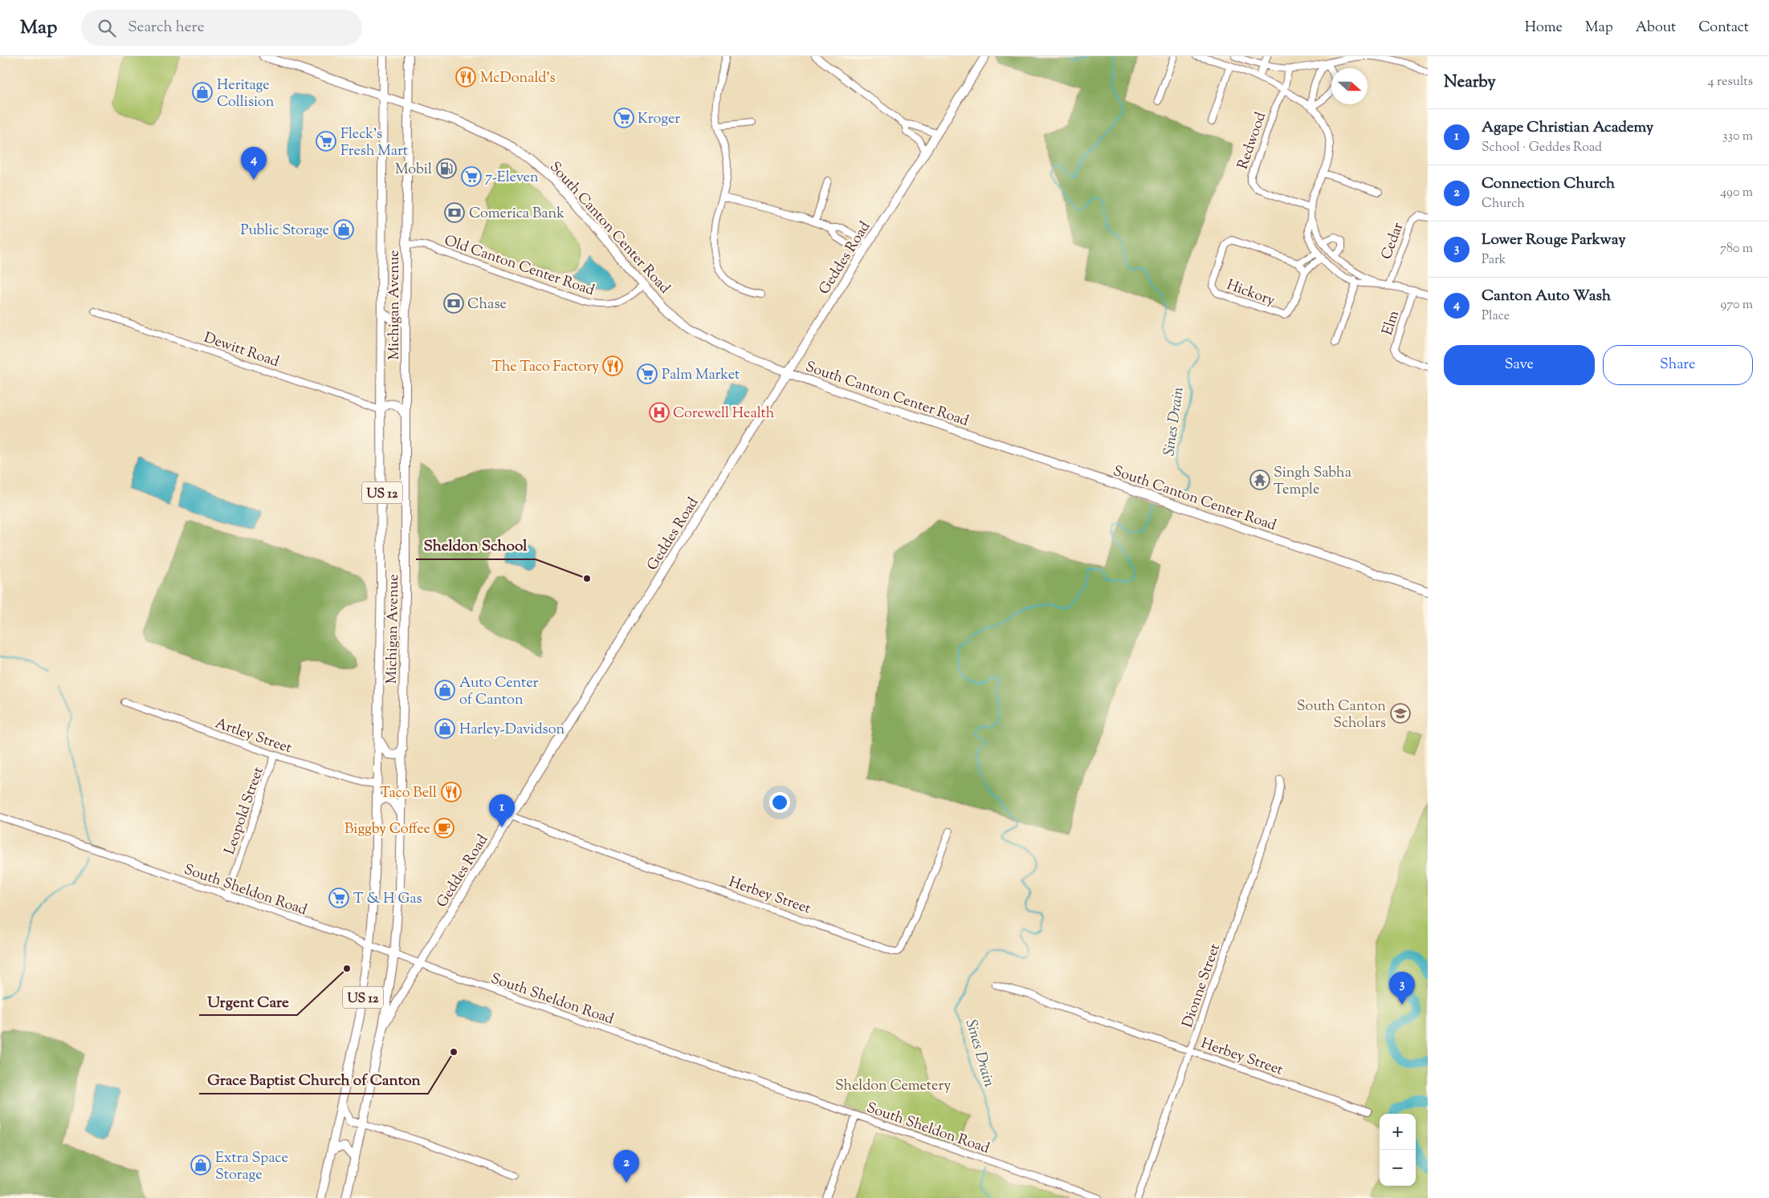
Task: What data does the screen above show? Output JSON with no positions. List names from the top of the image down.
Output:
{
  "streets": {
    "main road": [
      "South Canton Center Road",
      "Geddes Road",
      "Michigan Avenue",
      "US 12"
    ],
    "street": [
      "Redwood",
      "Cedar",
      "Old Canton Center Road",
      "Hickory",
      "Elm",
      "Dewitt Road",
      "Artley Street",
      "Leopold Street",
      "South Sheldon Road",
      "Herbey Street",
      "Dionne Street"
    ]
  },
  "crossings": [
    ["South Canton Center Road", "Geddes Road"],
    ["South Canton Center Road", "Old Canton Center Road"],
    ["South Canton Center Road", "Michigan Avenue"],
    ["Geddes Road", "Michigan Avenue"],
    ["Geddes Road", "South Sheldon Road"],
    ["Geddes Road", "Herbey Street"],
    ["Old Canton Center Road", "Michigan Avenue"],
    ["Michigan Avenue", "Dewitt Road"],
    ["Michigan Avenue", "Artley Street"],
    ["Michigan Avenue", "South Sheldon Road"],
    ["Artley Street", "Leopold Street"],
    ["Leopold Street", "South Sheldon Road"],
    ["Herbey Street", "Dionne Street"]
  ],
  "water": ["Sines Drain"],
  "parks": ["Sheldon Cemetery"],
  "places": {
    "restaurant": ["McDonald's", "The Taco Factory", "Taco Bell"],
    "shop": [
      "Heritage Collision",
      "Public Storage",
      "Auto Center of Canton",
      "Harley-Davidson",
      "Extra Space Storage"
    ],
    "supermarket": [
      "Kroger",
      "Fleck's Fresh Mart",
      "7-Eleven",
      "Palm Market",
      "T & H Gas"
    ],
    "fuel station": ["Mobil"],
    "bank": ["Comerica Bank", "Chase"],
    "hospital": ["Corewell Health"],
    "temple": ["Singh Sabha Temple"],
    "other": ["Sheldon School", "Urgent Care", "Grace Baptist Church of Canton"],
    "school or university": ["South Canton Scholars"],
    "cafe": ["Biggby Coffee"]
  },
  "north": "right",
  "page": {
    "header": "Map",
    "search": "Search here",
    "nav": [
      "Home",
      "Map",
      "About",
      "Contact"
    ],
    "heading": ["Nearby", "4 results"],
    "list": [
      {
        "mark": "1",
        "name": "Agape Christian Academy",
        "note": "School · Geddes Road",
        "value": "330 m"
      },
      {
        "mark": "2",
        "name": "Connection Church",
        "note": "Church",
        "value": "490 m"
      },
      {
        "mark": "3",
        "name": "Lower Rouge Parkway",
        "note": "Park",
        "value": "780 m"
      },
      {
        "mark": "4",
        "name": "Canton Auto Wash",
        "note": "Place",
        "value": "970 m"
      }
    ],
    "pins": [
      "4",
      "1",
      "3",
      "2"
    ],
    "buttons": ["Save", "Share"],
    "map_buttons": ["+", "−"]
  }
}
